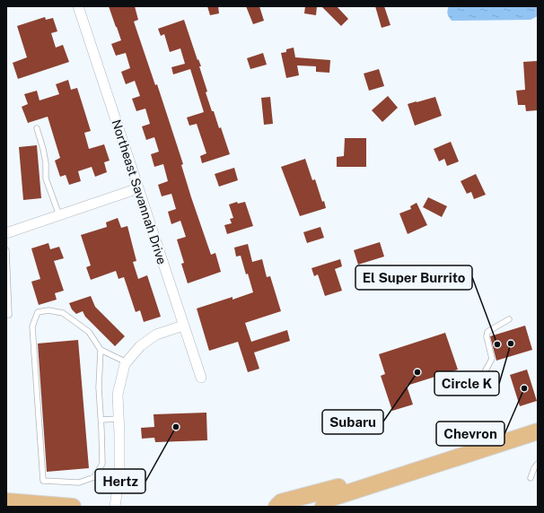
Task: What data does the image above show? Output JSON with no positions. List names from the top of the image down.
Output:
{
  "streets": {
    "street": ["Northeast Savannah Drive"]
  },
  "places": [
    "Circle K",
    "El Super Burrito",
    "Subaru",
    "Chevron",
    "Hertz"
  ]
}
